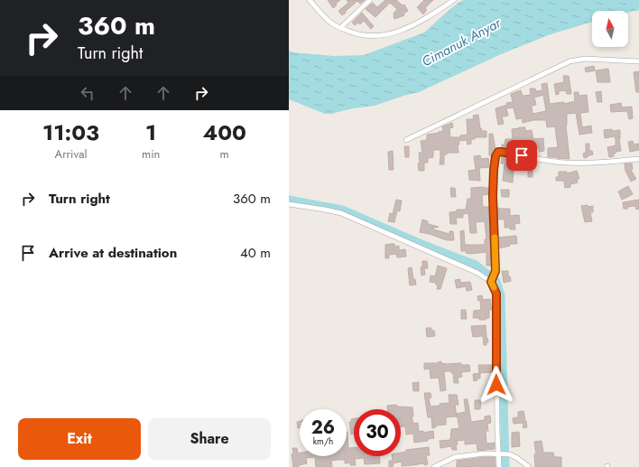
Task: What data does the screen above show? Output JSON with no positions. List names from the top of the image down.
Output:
{
  "water": ["Cimanuk Anyar"],
  "north": "top",
  "page": {
    "turn": ["360 m", "Turn right"],
    "eta": [
      "11:03",
      "Arrival",
      "1",
      "min",
      "400",
      "m"
    ],
    "list": [
      {
        "name": "Turn right",
        "value": "360 m"
      },
      {
        "name": "Arrive at destination",
        "value": "40 m"
      }
    ],
    "speed": "26 km/h",
    "limit": "30",
    "buttons": ["Exit", "Share"]
  }
}
